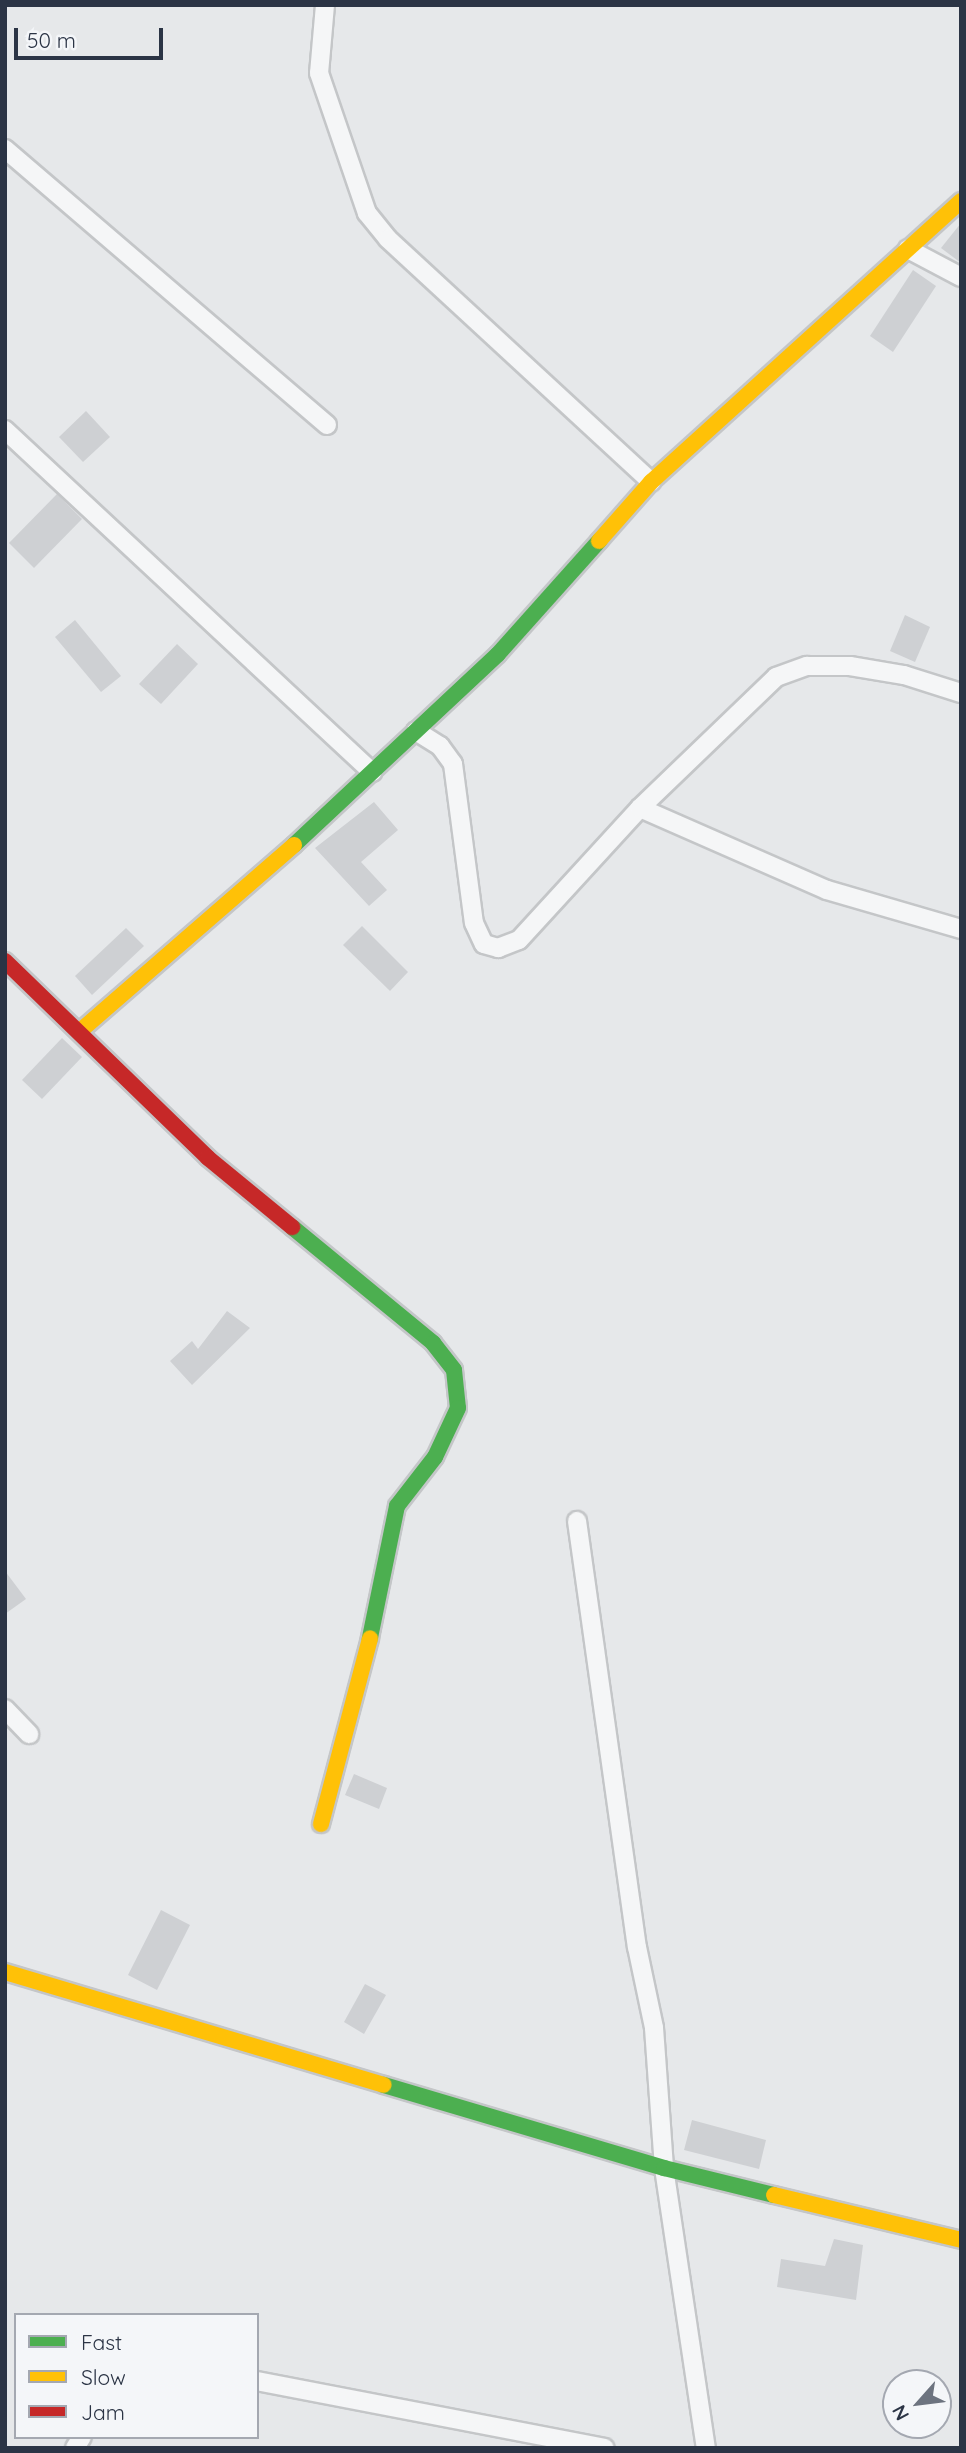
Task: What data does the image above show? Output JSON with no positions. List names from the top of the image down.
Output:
{
  "legend": ["Fast", "Slow", "Jam"],
  "scale_bar": "50 m",
  "north": "bottom left"
}
